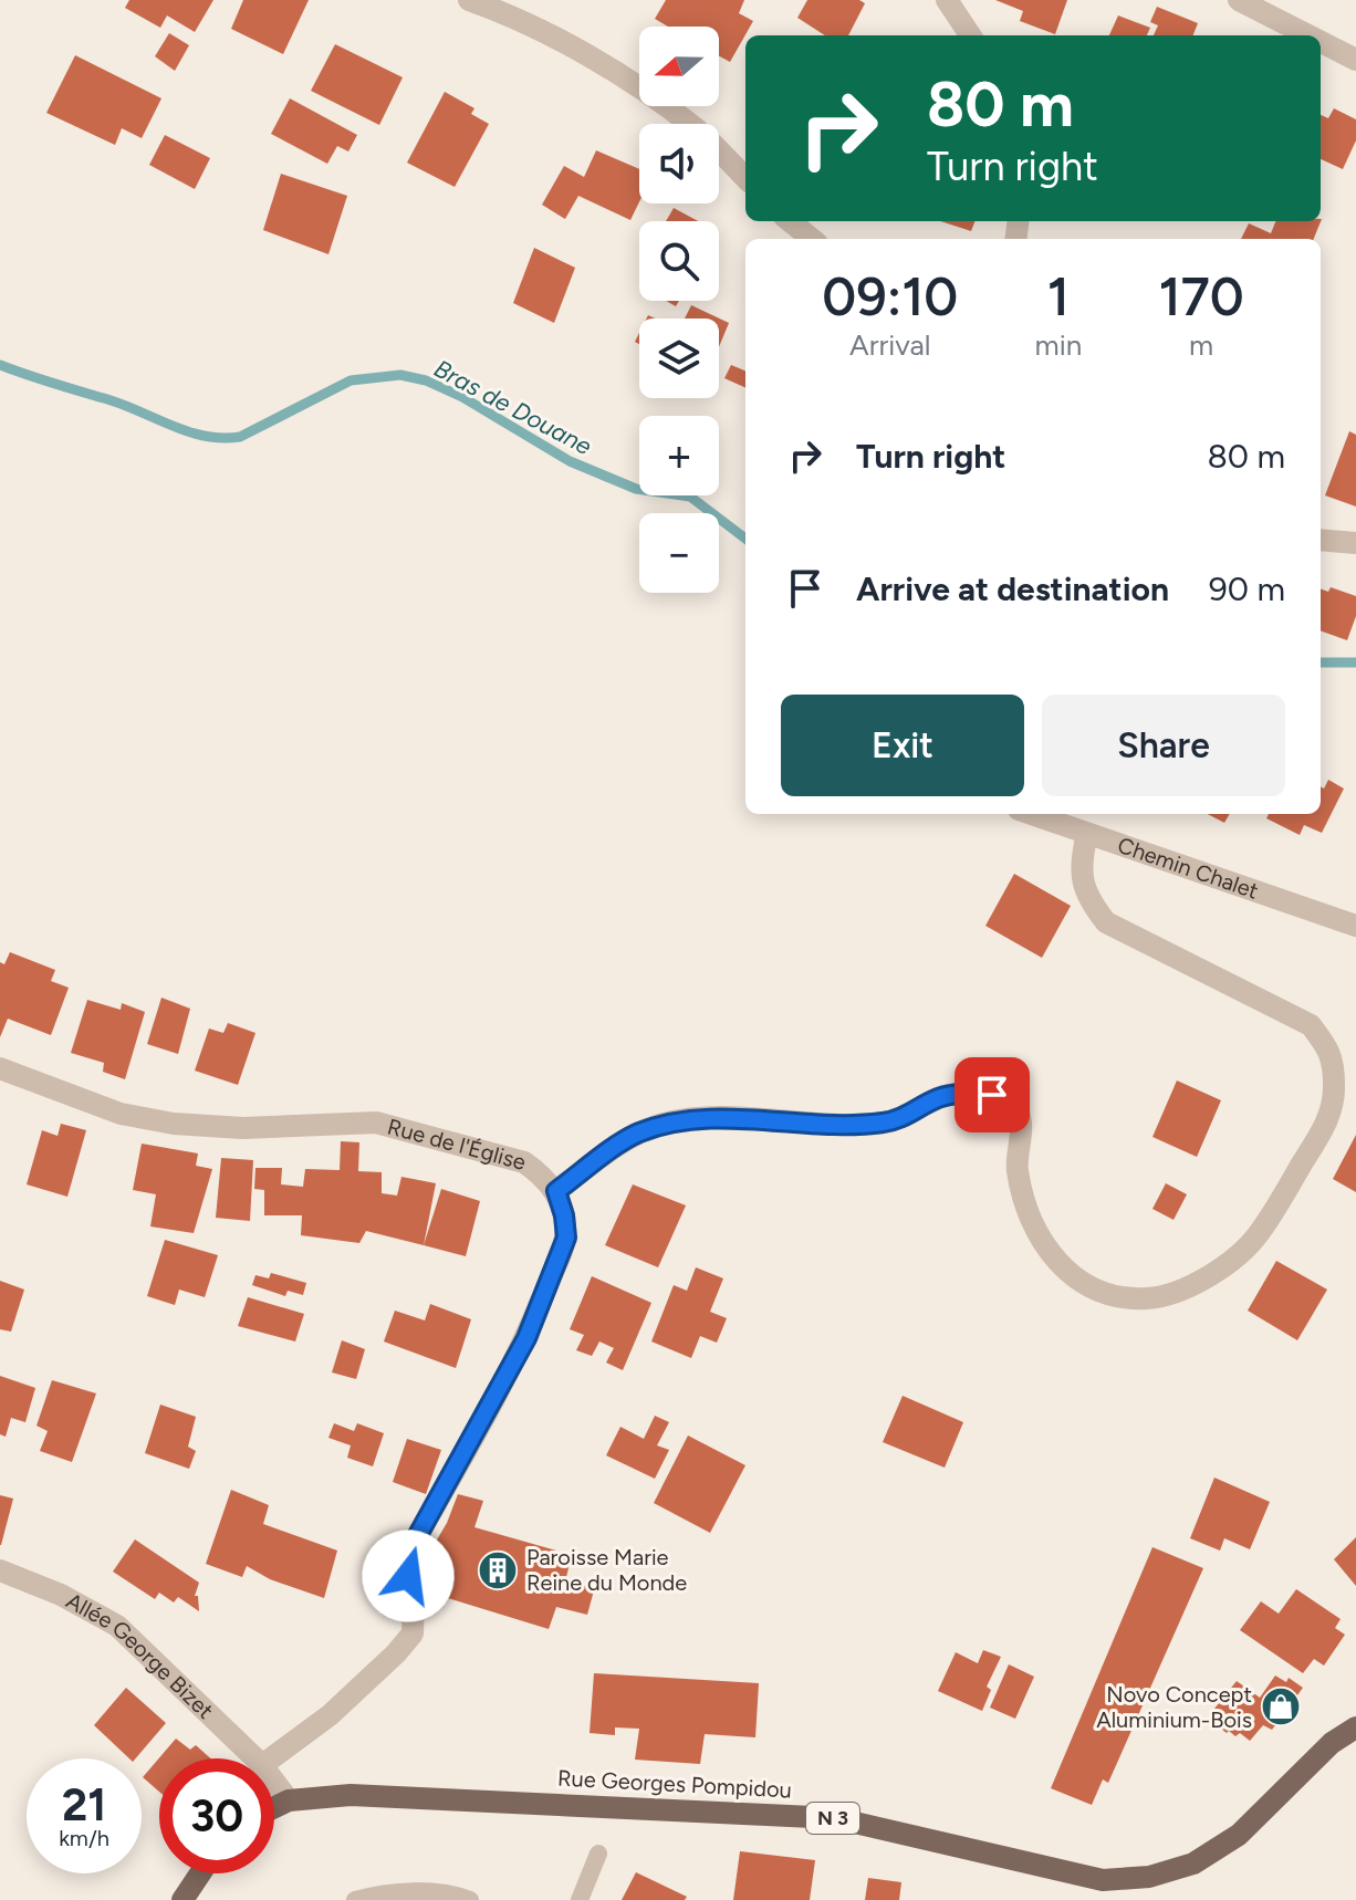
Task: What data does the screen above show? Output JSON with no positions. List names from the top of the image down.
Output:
{
  "streets": {
    "main road": ["Rue Georges Pompidou", "N 3"],
    "street": ["Chemin Chalet", "Rue de l'Église", "Allée George Bizet"]
  },
  "water": ["Bras de Douane"],
  "places": {
    "building": ["Paroisse Marie Reine du Monde"],
    "shop": ["Novo Concept Aluminium-Bois"]
  },
  "north": "left",
  "page": {
    "map_buttons": ["+", "−"],
    "turn": ["80 m", "Turn right"],
    "eta": [
      "09:10",
      "Arrival",
      "1",
      "min",
      "170",
      "m"
    ],
    "list": [
      {
        "name": "Turn right",
        "value": "80 m"
      },
      {
        "name": "Arrive at destination",
        "value": "90 m"
      }
    ],
    "buttons": ["Exit", "Share"],
    "speed": "21 km/h",
    "limit": "30"
  }
}
